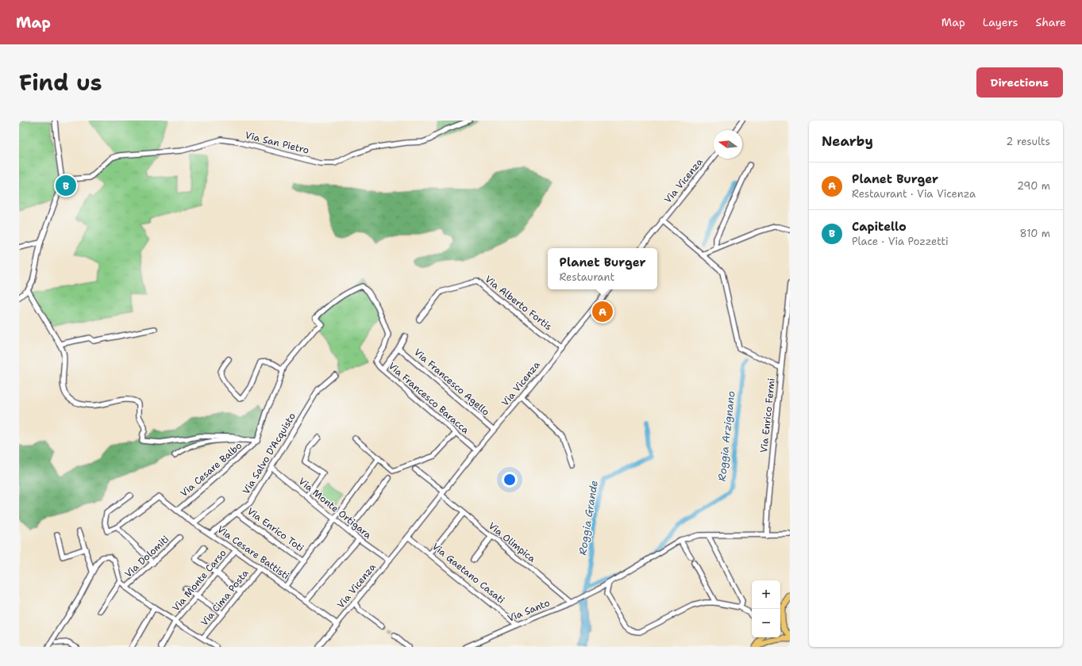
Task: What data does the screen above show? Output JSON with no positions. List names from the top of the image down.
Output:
{
  "streets": {
    "street": [
      "Via San Pietro",
      "Via Vicenza",
      "Via Alberto Fortis",
      "Via Francesco Agello",
      "Via Francesco Baracca",
      "Via Enrico Fermi",
      "Via Salvo D'Acquisto",
      "Via Cesare Balbo",
      "Via Monte Ortigara",
      "Via Enrico Toti",
      "Via Olimpica",
      "Via Cesare Battisti",
      "Via Dolomiti",
      "Via Gaetano Casati",
      "Via Monte Carso",
      "Via Cima Posta",
      "Via Santo"
    ]
  },
  "crossings": [
    ["Via Vicenza", "Via Alberto Fortis"],
    ["Via Vicenza", "Via Francesco Agello"],
    ["Via Vicenza", "Via Francesco Baracca"],
    ["Via Vicenza", "Via Enrico Fermi"],
    ["Via Vicenza", "Via Monte Ortigara"],
    ["Via Vicenza", "Via Olimpica"],
    ["Via Vicenza", "Via Cesare Battisti"],
    ["Via Vicenza", "Via Gaetano Casati"],
    ["Via Enrico Fermi", "Via Santo"],
    ["Via Salvo D'Acquisto", "Via Monte Ortigara"],
    ["Via Salvo D'Acquisto", "Via Enrico Toti"],
    ["Via Salvo D'Acquisto", "Via Cesare Battisti"],
    ["Via Cesare Balbo", "Via Cesare Battisti"],
    ["Via Olimpica", "Via Santo"],
    ["Via Cesare Battisti", "Via Monte Carso"],
    ["Via Cesare Battisti", "Via Cima Posta"],
    ["Via Gaetano Casati", "Via Santo"]
  ],
  "water": ["Roggia Arzignano", "Roggia Grande"],
  "north": "left",
  "page": {
    "header": "Map",
    "nav": ["Map", "Layers", "Share"],
    "title": "Find us",
    "buttons": "Directions",
    "heading": ["Nearby", "2 results"],
    "list": [
      {
        "mark": "A",
        "name": "Planet Burger",
        "note": "Restaurant · Via Vicenza",
        "value": "290 m"
      },
      {
        "mark": "B",
        "name": "Capitello",
        "note": "Place · Via Pozzetti",
        "value": "810 m"
      }
    ],
    "pins": ["B", "A"],
    "popup": ["Planet Burger", "Restaurant"],
    "map_buttons": ["+", "−"]
  }
}
